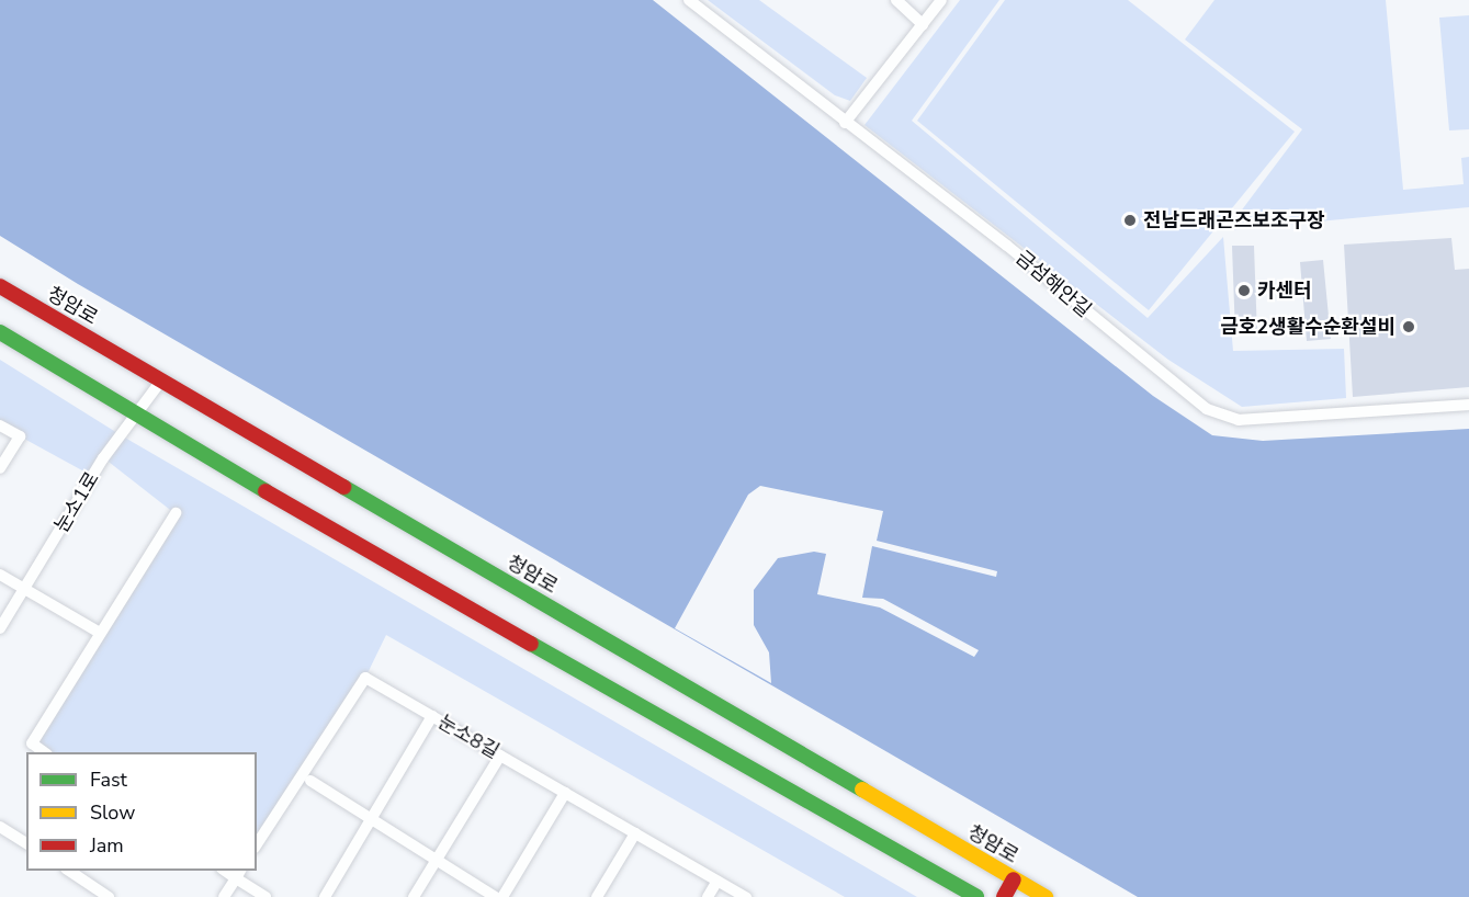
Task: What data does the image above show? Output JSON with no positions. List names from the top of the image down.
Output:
{
  "streets": {
    "main road": ["청암로"],
    "street": ["금섬해안길", "눈소1로", "눈소8길"]
  },
  "crossings": [
    ["청암로", "눈소1로"]
  ],
  "places": ["전남드래곤즈보조구장", "카센터", "금호2생활수순환설비"],
  "legend": ["Fast", "Slow", "Jam"]
}
